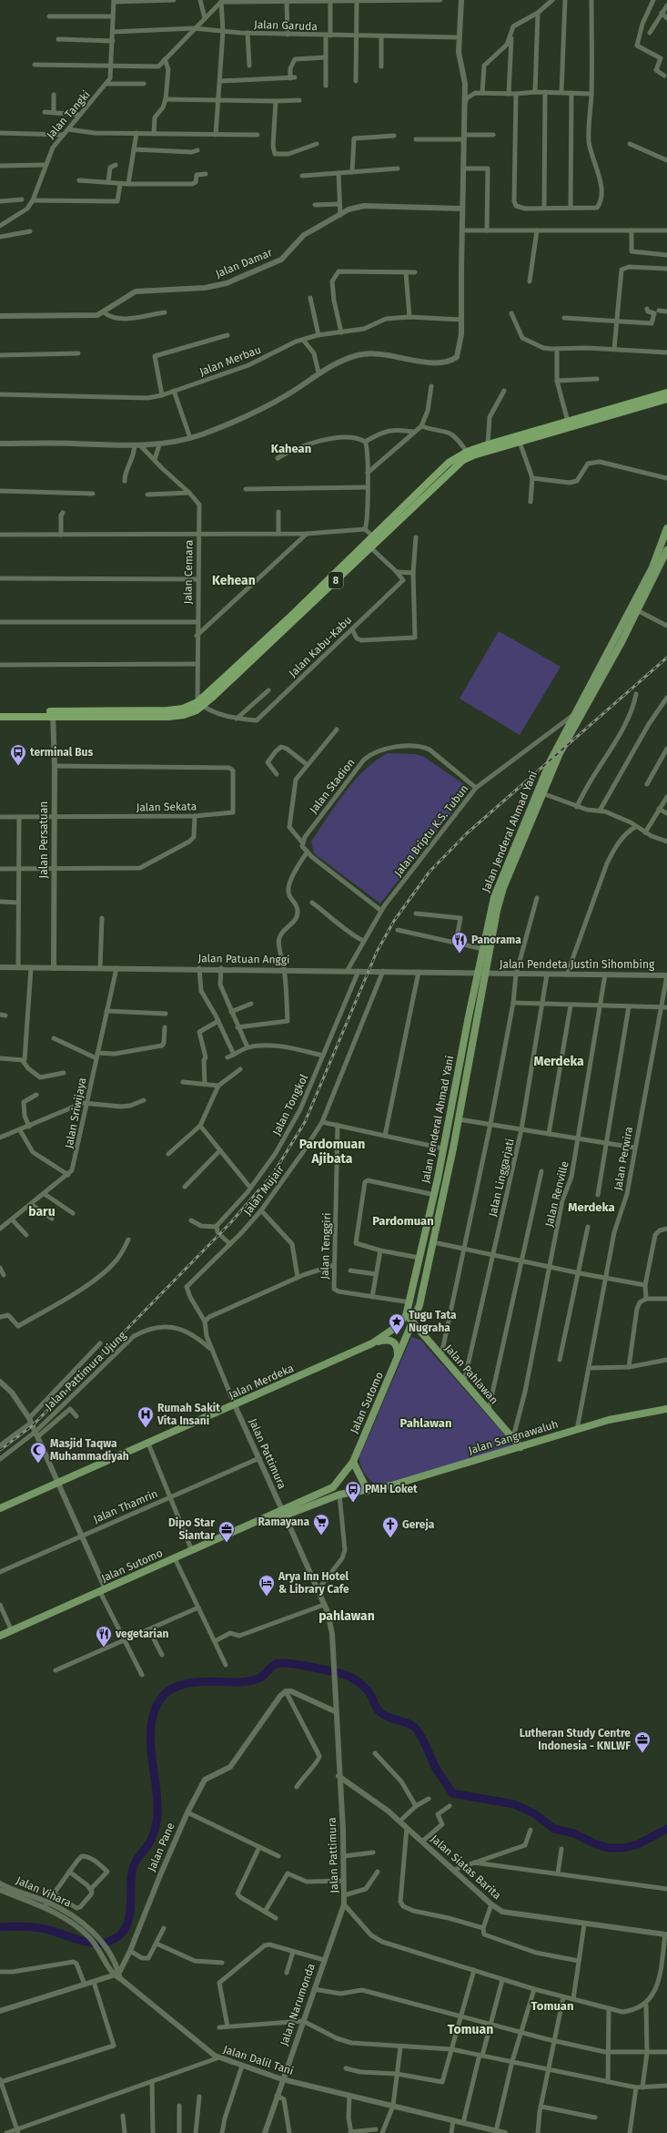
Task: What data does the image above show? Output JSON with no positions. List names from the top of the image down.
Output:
{
  "streets": {
    "highway": ["8"],
    "main road": [
      "Jalan Jenderal Ahmad Yani",
      "Jalan Pahlawan",
      "Jalan Merdeka",
      "Jalan Sutomo",
      "Jalan Sangnawaluh"
    ],
    "street": [
      "Jalan Garuda",
      "Jalan Tangki",
      "Jalan Damar",
      "Jalan Merbau",
      "Jalan Cemara",
      "Jalan Kabu-Kabu",
      "Jalan Stadion",
      "Jalan Sekata",
      "Jalan Briptu K.S. Tubun",
      "Jalan Persatuan",
      "Jalan Patuan Anggi",
      "Jalan Pendeta Justin Sihombing",
      "Jalan Tongkol",
      "Jalan Sriwijaya",
      "Jalan Perwira",
      "Jalan Linggarjati",
      "Jalan Mujair",
      "Jalan Renville",
      "Jalan Tenggiri",
      "Jalan Pattimura Ujung",
      "Jalan Pattimura",
      "Jalan Thamrin",
      "Jalan Pane",
      "Jalan Siatas Barita",
      "Jalan Vihara",
      "Jalan Narumonda",
      "Jalan Dalil Tani"
    ]
  },
  "crossings": [
    ["Jalan Garuda", "Jalan Tangki"],
    ["Jalan Cemara", "8"],
    ["Jalan Cemara", "Jalan Kabu-Kabu"],
    ["8", "Jalan Kabu-Kabu"],
    ["8", "Jalan Persatuan"],
    ["Jalan Stadion", "Jalan Briptu K.S. Tubun"],
    ["Jalan Sekata", "Jalan Persatuan"],
    ["Jalan Briptu K.S. Tubun", "Jalan Jenderal Ahmad Yani"],
    ["Jalan Briptu K.S. Tubun", "Jalan Patuan Anggi"],
    ["Jalan Jenderal Ahmad Yani", "Jalan Patuan Anggi"],
    ["Jalan Jenderal Ahmad Yani", "Jalan Pendeta Justin Sihombing"],
    ["Jalan Jenderal Ahmad Yani", "Jalan Tenggiri"],
    ["Jalan Jenderal Ahmad Yani", "Jalan Pahlawan"],
    ["Jalan Jenderal Ahmad Yani", "Jalan Merdeka"],
    ["Jalan Jenderal Ahmad Yani", "Jalan Sutomo"],
    ["Jalan Persatuan", "Jalan Patuan Anggi"],
    ["Jalan Patuan Anggi", "Jalan Pendeta Justin Sihombing"],
    ["Jalan Patuan Anggi", "Jalan Tongkol"],
    ["Jalan Patuan Anggi", "Jalan Sriwijaya"],
    ["Jalan Patuan Anggi", "Jalan Mujair"],
    ["Jalan Pendeta Justin Sihombing", "Jalan Perwira"],
    ["Jalan Pendeta Justin Sihombing", "Jalan Linggarjati"],
    ["Jalan Pendeta Justin Sihombing", "Jalan Renville"],
    ["Jalan Perwira", "Jalan Sangnawaluh"],
    ["Jalan Linggarjati", "Jalan Pahlawan"],
    ["Jalan Mujair", "Jalan Pattimura Ujung"],
    ["Jalan Mujair", "Jalan Merdeka"],
    ["Jalan Mujair", "Jalan Pattimura"],
    ["Jalan Renville", "Jalan Pahlawan"],
    ["Jalan Pahlawan", "Jalan Merdeka"],
    ["Jalan Pahlawan", "Jalan Sutomo"],
    ["Jalan Pahlawan", "Jalan Sangnawaluh"],
    ["Jalan Merdeka", "Jalan Pattimura"],
    ["Jalan Sutomo", "Jalan Sangnawaluh"],
    ["Jalan Sutomo", "Jalan Pattimura"],
    ["Jalan Pattimura", "Jalan Thamrin"],
    ["Jalan Pattimura", "Jalan Siatas Barita"],
    ["Jalan Pattimura", "Jalan Narumonda"],
    ["Jalan Pane", "Jalan Vihara"],
    ["Jalan Pane", "Jalan Dalil Tani"],
    ["Jalan Vihara", "Jalan Dalil Tani"],
    ["Jalan Narumonda", "Jalan Dalil Tani"]
  ],
  "districts": [
    "Kahean",
    "Kehean",
    "Merdeka",
    "Pardomuan Ajibata",
    "Merdeka",
    "baru",
    "Pardomuan",
    "Pahlawan",
    "pahlawan",
    "Tomuan",
    "Tomuan"
  ],
  "places": {
    "bus stop": ["terminal Bus", "PMH Loket"],
    "restaurant": ["Panorama", "vegetarian"],
    "place": ["Tugu Tata Nugraha"],
    "hospital": ["Rumah Sakit Vita Insani"],
    "mosque": ["Masjid Taqwa Muhammadiyah"],
    "supermarket": ["Ramayana"],
    "church": ["Gereja"],
    "office": ["Dipo Star Siantar", "Lutheran Study Centre Indonesia - KNLWF"],
    "hotel": ["Arya Inn Hotel & Library Cafe"]
  }
}
